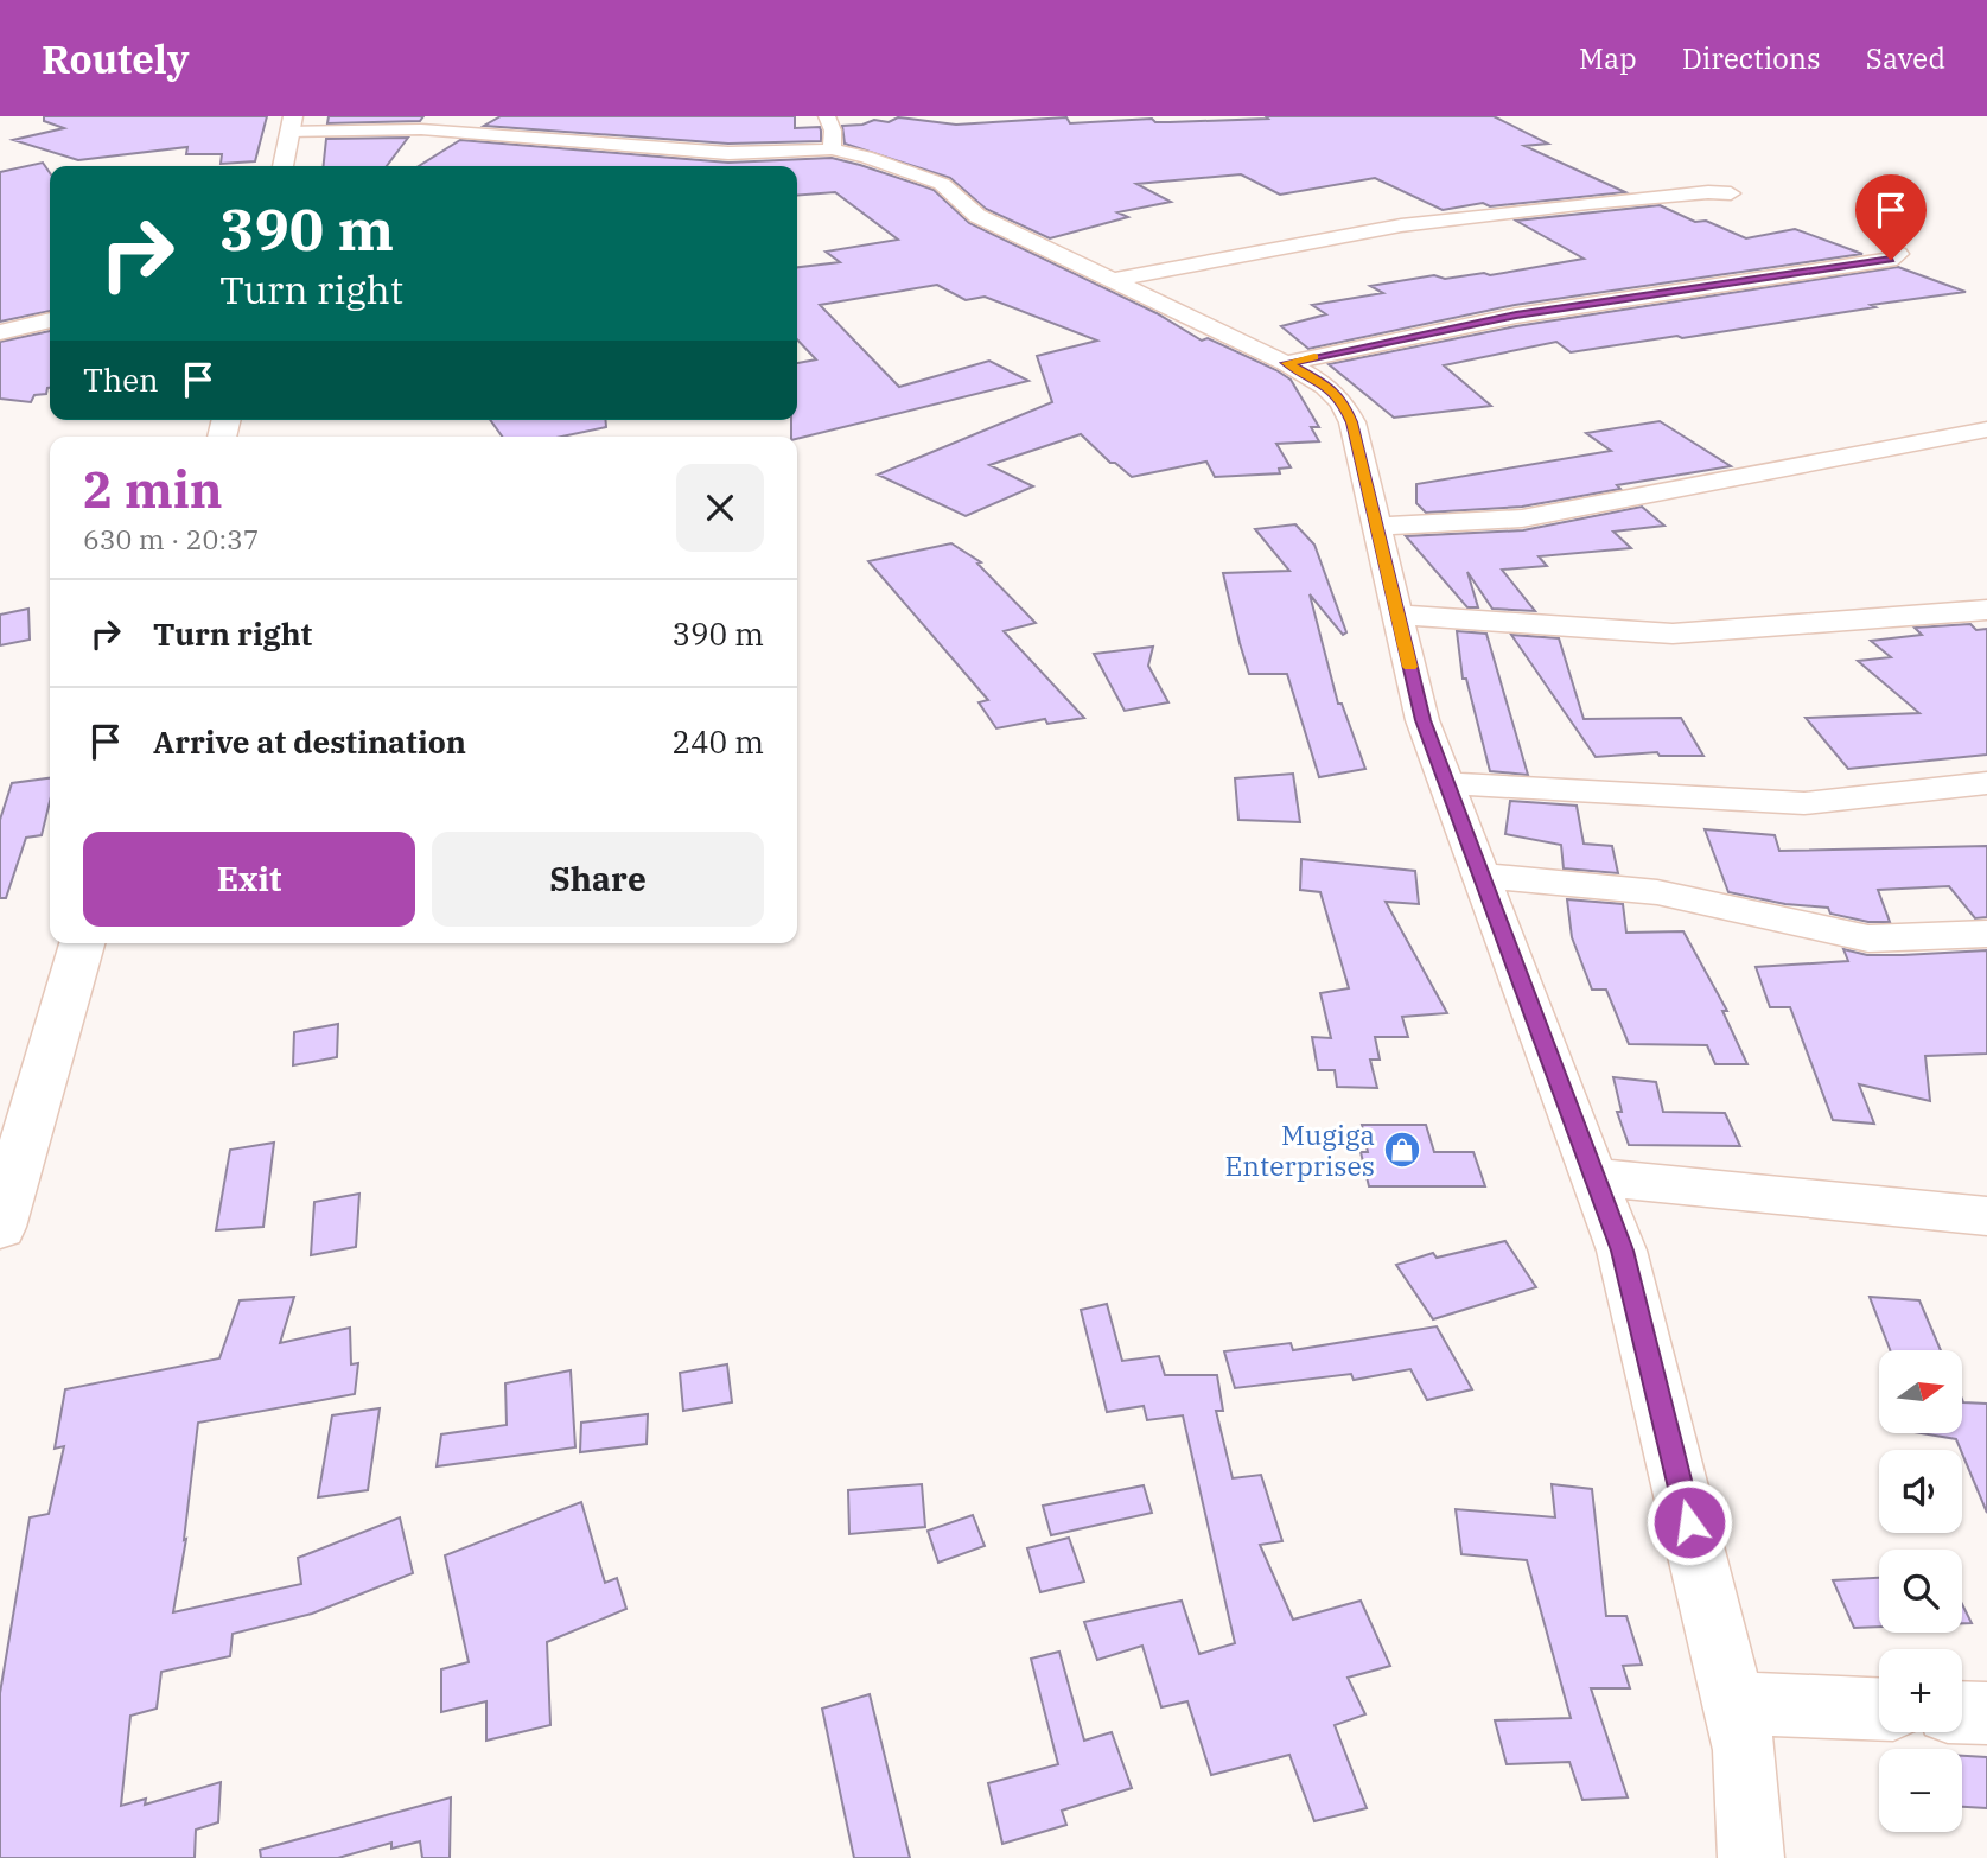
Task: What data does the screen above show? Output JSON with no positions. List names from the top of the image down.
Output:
{
  "places": {
    "shop": ["Mugiga Enterprises"]
  },
  "north": "right",
  "page": {
    "header": "Routely",
    "nav": ["Map", "Directions", "Saved"],
    "turn": ["390 m", "Turn right"],
    "then": "Then",
    "heading": ["2 min", "630 m · 20:37"],
    "list": [
      {
        "name": "Turn right",
        "value": "390 m"
      },
      {
        "name": "Arrive at destination",
        "value": "240 m"
      }
    ],
    "buttons": ["Exit", "Share"],
    "map_buttons": ["+", "−"]
  }
}
